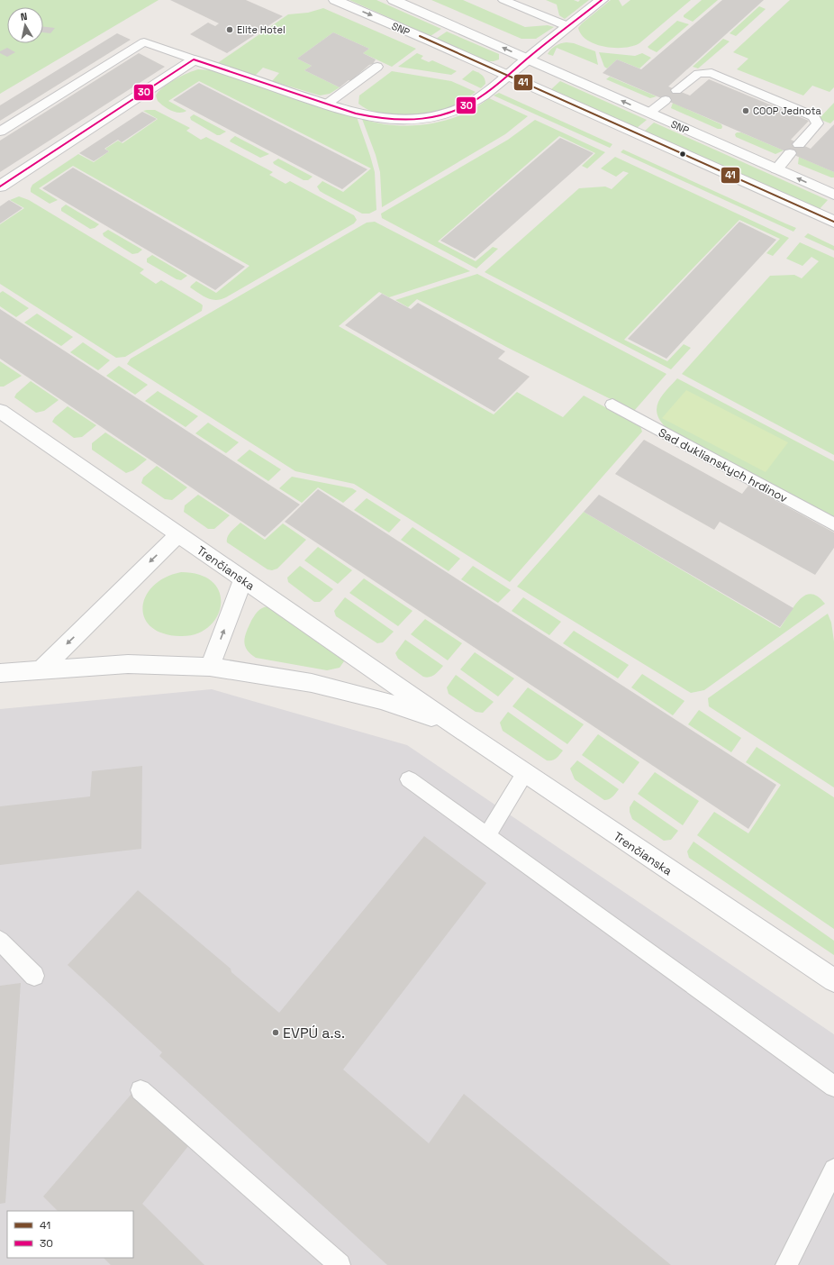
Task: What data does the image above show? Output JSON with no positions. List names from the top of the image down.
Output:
{
  "streets": {
    "street": ["SNP", "Trenčianska"],
    "lane": ["Sad duklianskych hrdinov"]
  },
  "places": ["Elite Hotel", "COOP Jednota", "EVPÚ a.s."],
  "lines": ["transit line 30", "transit line 41"],
  "legend": ["41", "30"],
  "north": "top"
}
